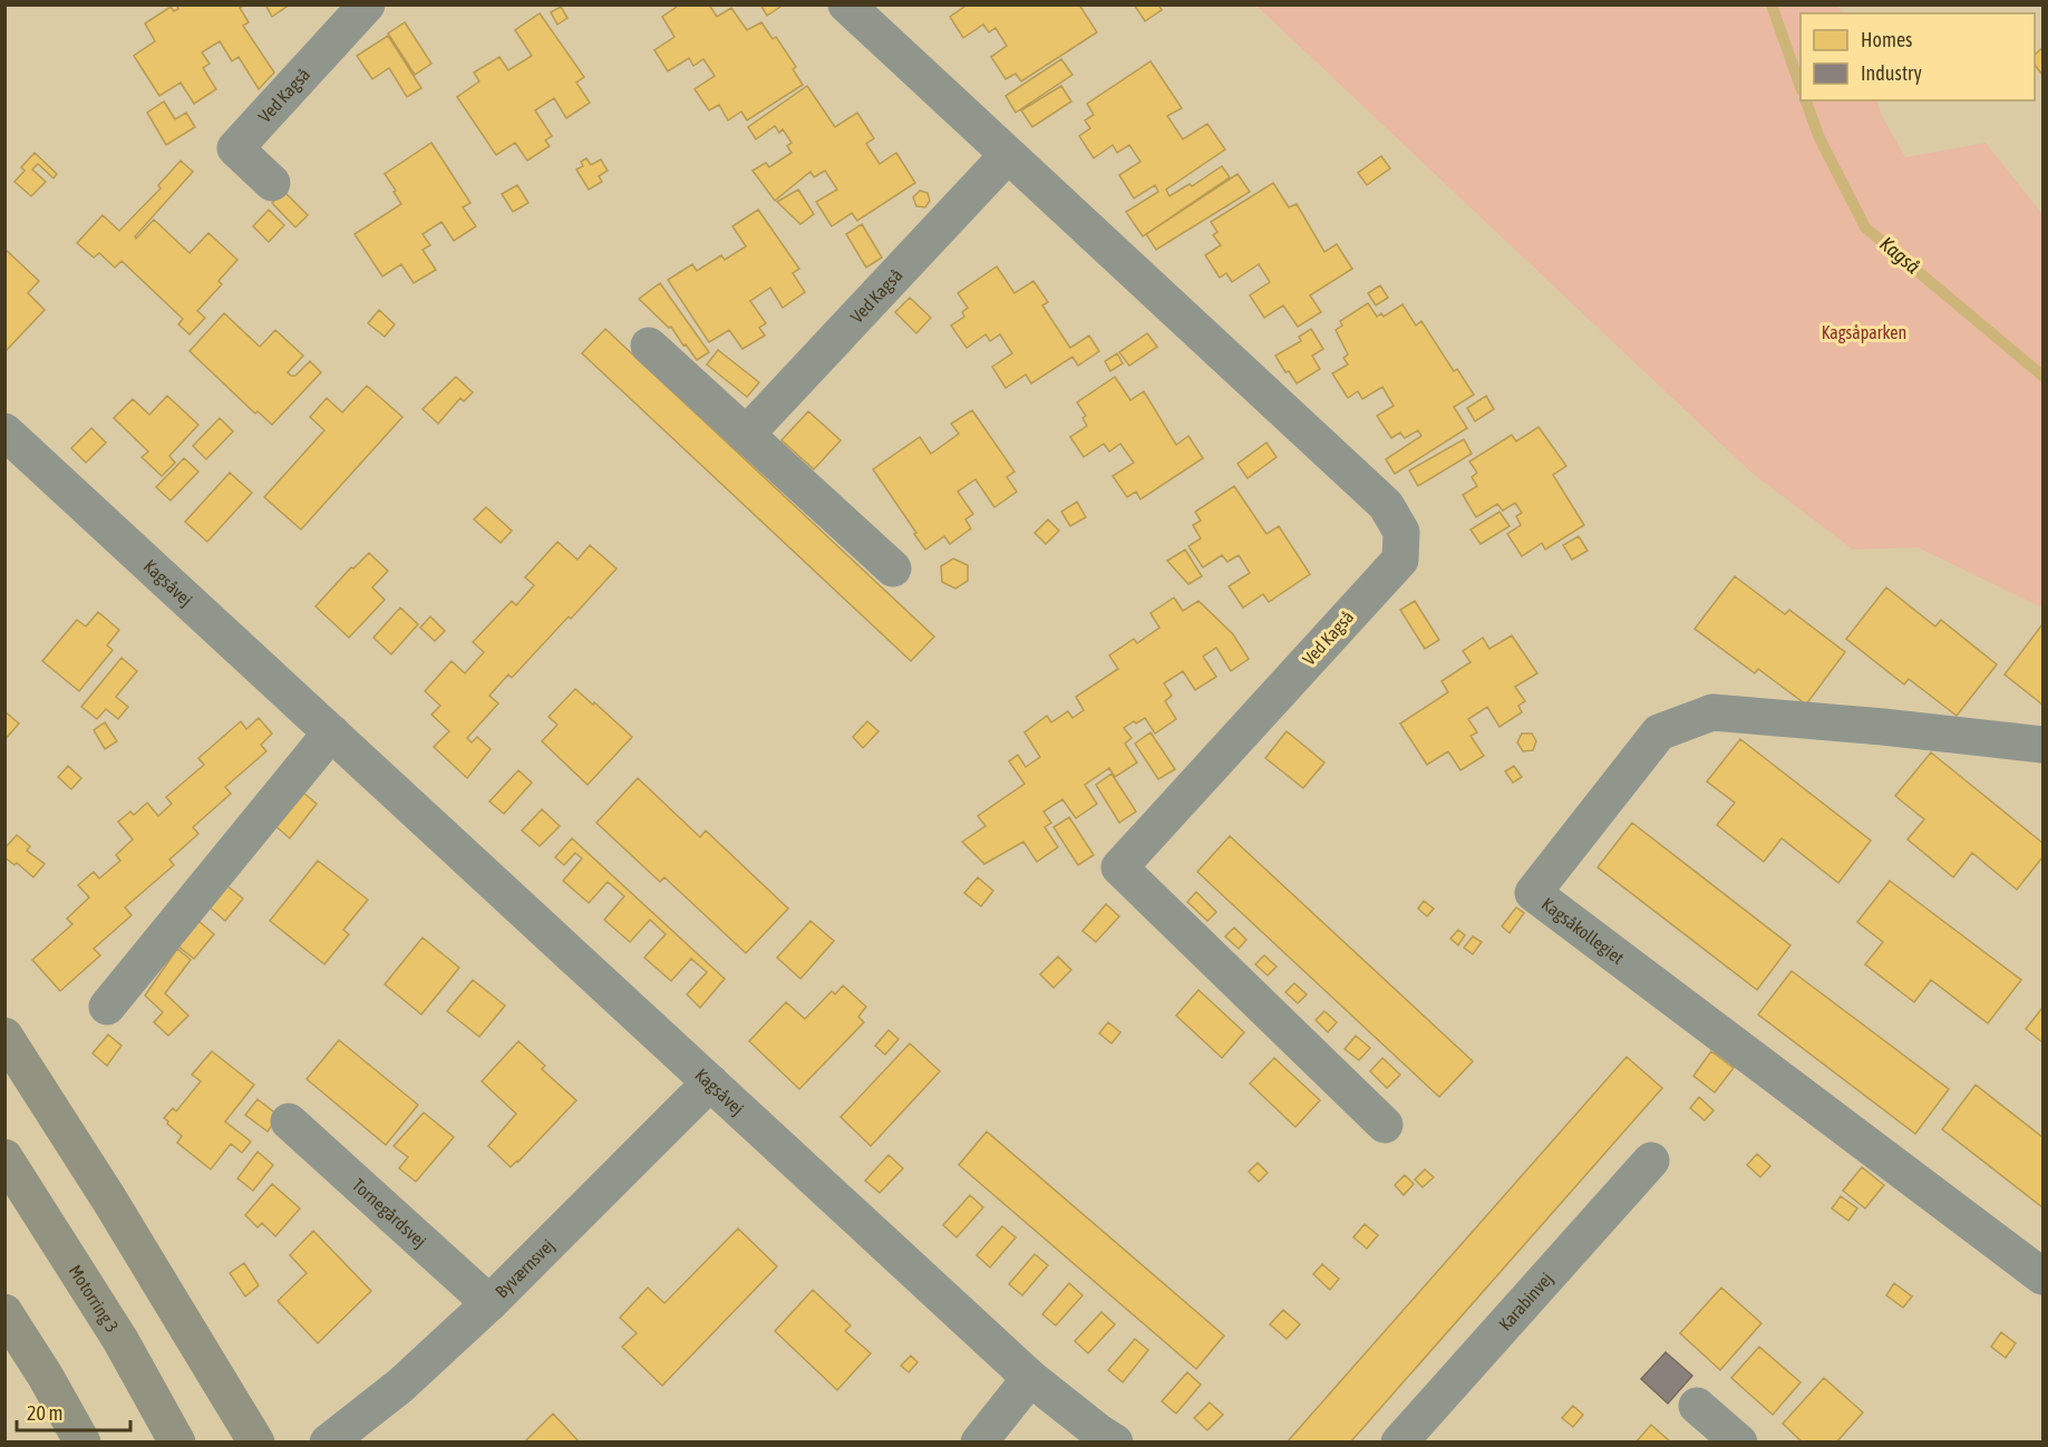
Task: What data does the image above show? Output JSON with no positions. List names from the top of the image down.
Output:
{
  "streets": {
    "highway": ["Motorring 3"],
    "street": [
      "Ved Kagså",
      "Kagsåvej",
      "Kagsåkollegiet",
      "Tornegårdsvej",
      "Byværnsvej",
      "Karabinvej"
    ]
  },
  "crossings": [
    ["Kagsåvej", "Byværnsvej"],
    ["Tornegårdsvej", "Byværnsvej"]
  ],
  "water": ["Kagså"],
  "parks": ["Kagsåparken"],
  "legend": ["Homes", "Industry"],
  "scale_bar": "20 m"
}
